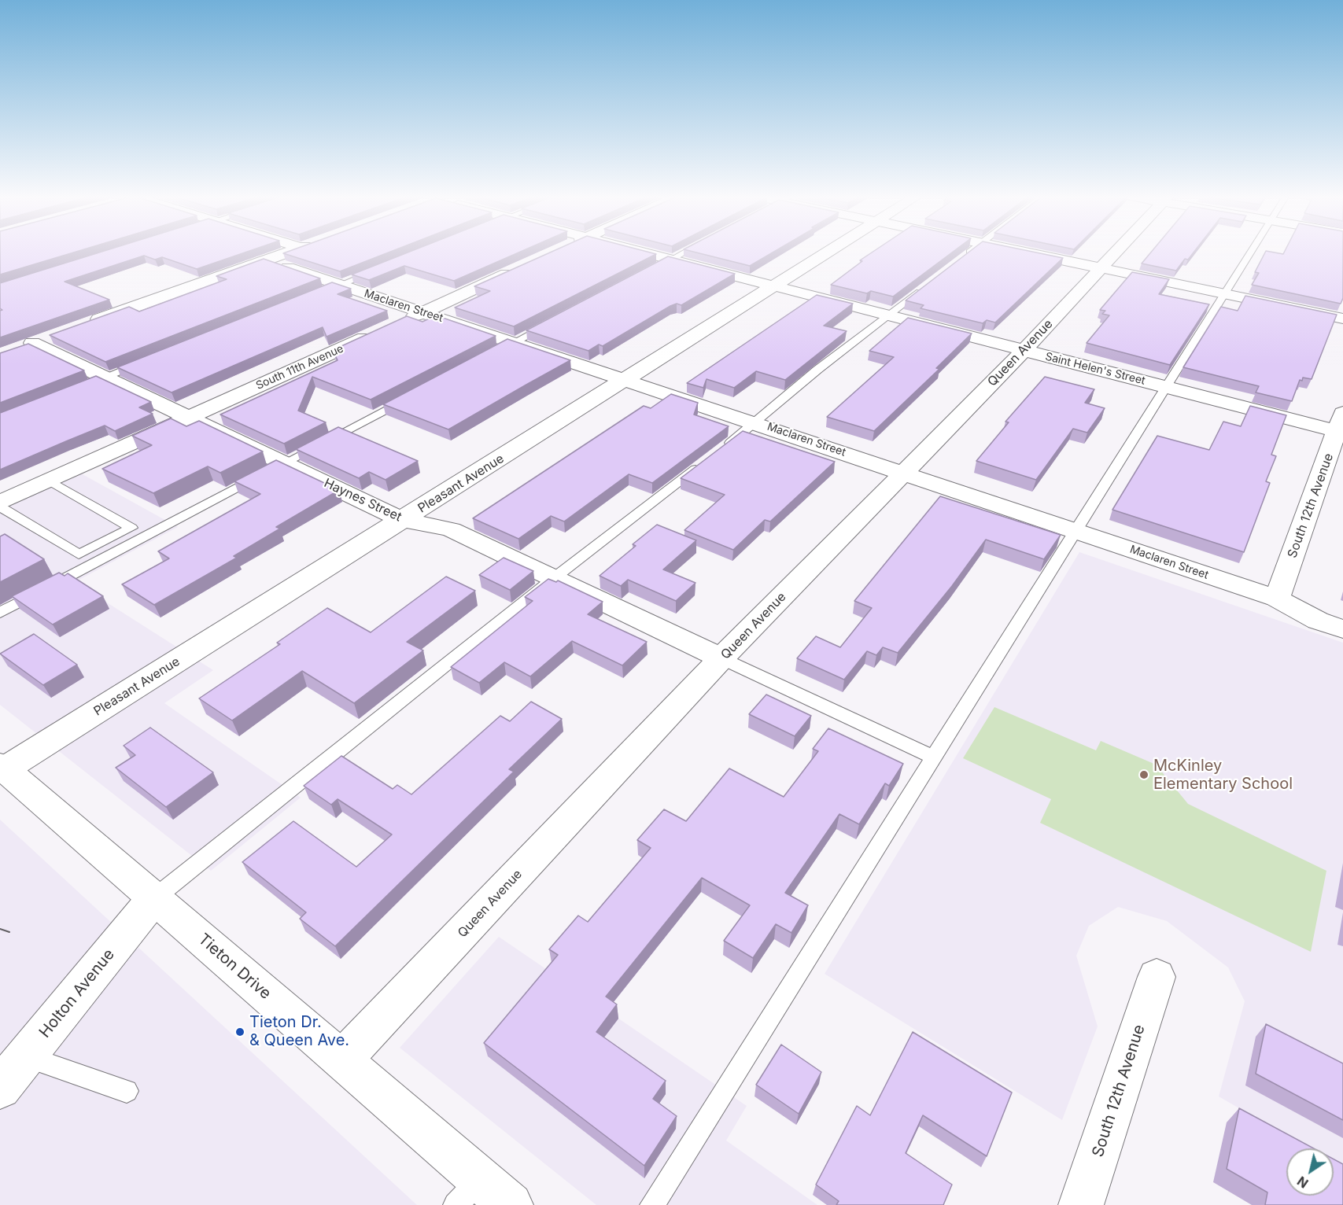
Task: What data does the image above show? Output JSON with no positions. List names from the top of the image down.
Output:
{
  "streets": {
    "street": [
      "Maclaren Street",
      "Queen Avenue",
      "South 11th Avenue",
      "Saint Helen's Street",
      "Pleasant Avenue",
      "Haynes Street",
      "South 12th Avenue",
      "Tieton Drive",
      "Holton Avenue"
    ]
  },
  "crossings": [
    ["Maclaren Street", "Queen Avenue"],
    ["Maclaren Street", "Pleasant Avenue"],
    ["Maclaren Street", "South 12th Avenue"],
    ["Queen Avenue", "Saint Helen's Street"],
    ["Queen Avenue", "Haynes Street"],
    ["Queen Avenue", "Tieton Drive"],
    ["South 11th Avenue", "Haynes Street"],
    ["Saint Helen's Street", "Pleasant Avenue"],
    ["Saint Helen's Street", "South 12th Avenue"],
    ["Pleasant Avenue", "Haynes Street"],
    ["Pleasant Avenue", "Tieton Drive"],
    ["Tieton Drive", "Holton Avenue"]
  ],
  "places": ["McKinley Elementary School", "Tieton Dr. & Queen Ave."],
  "north": "bottom left"
}
